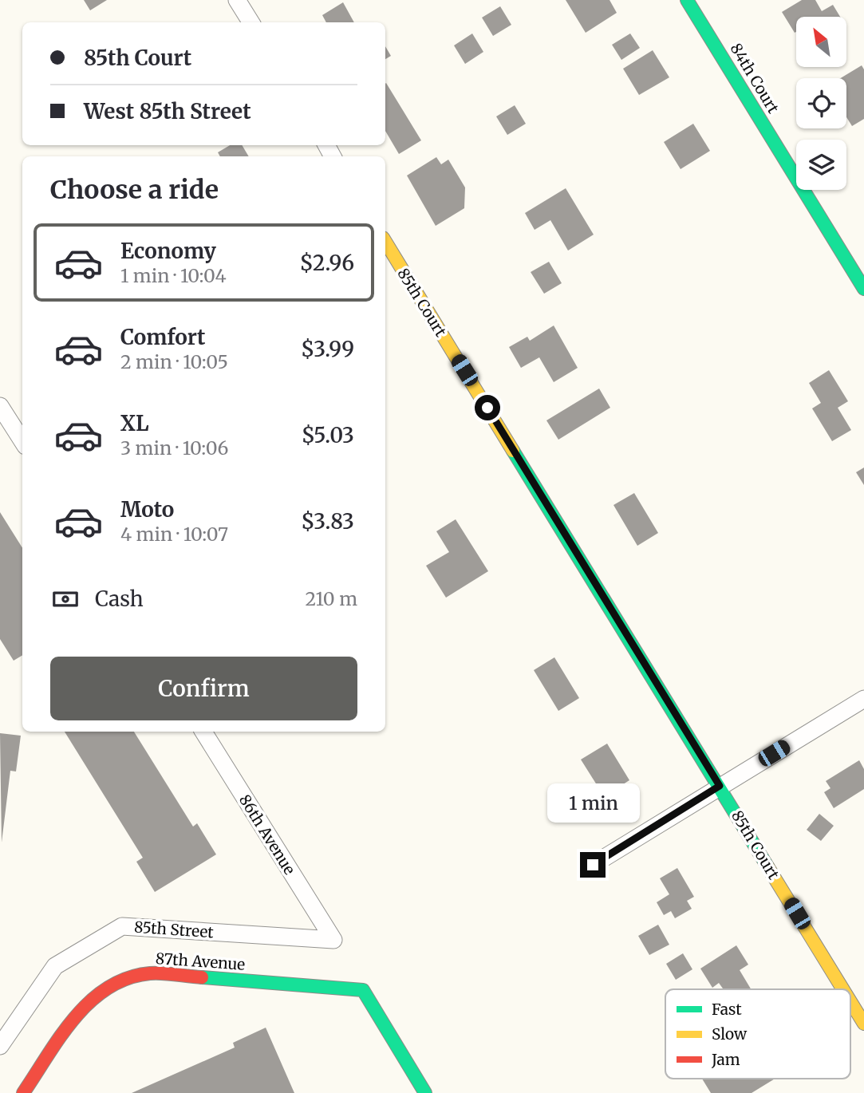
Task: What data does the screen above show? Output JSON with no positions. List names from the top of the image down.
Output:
{
  "streets": {
    "street": [
      "84th Court",
      "85th Court",
      "86th Avenue",
      "85th Street",
      "87th Avenue"
    ]
  },
  "crossings": [
    ["86th Avenue", "85th Street"]
  ],
  "legend": ["Fast", "Slow", "Jam"],
  "north": "top left",
  "page": {
    "banner": ["85th Court", "West 85th Street"],
    "heading": "Choose a ride",
    "list": [
      {
        "name": "Economy",
        "note": "1 min · 10:04",
        "value": "$2.96"
      },
      {
        "name": "Comfort",
        "note": "2 min · 10:05",
        "value": "$3.99"
      },
      {
        "name": "XL",
        "note": "3 min · 10:06",
        "value": "$5.03"
      },
      {
        "name": "Moto",
        "note": "4 min · 10:07",
        "value": "$3.83"
      }
    ],
    "pay": ["Cash", "210 m"],
    "buttons": "Confirm",
    "bubble": "1 min"
  }
}
